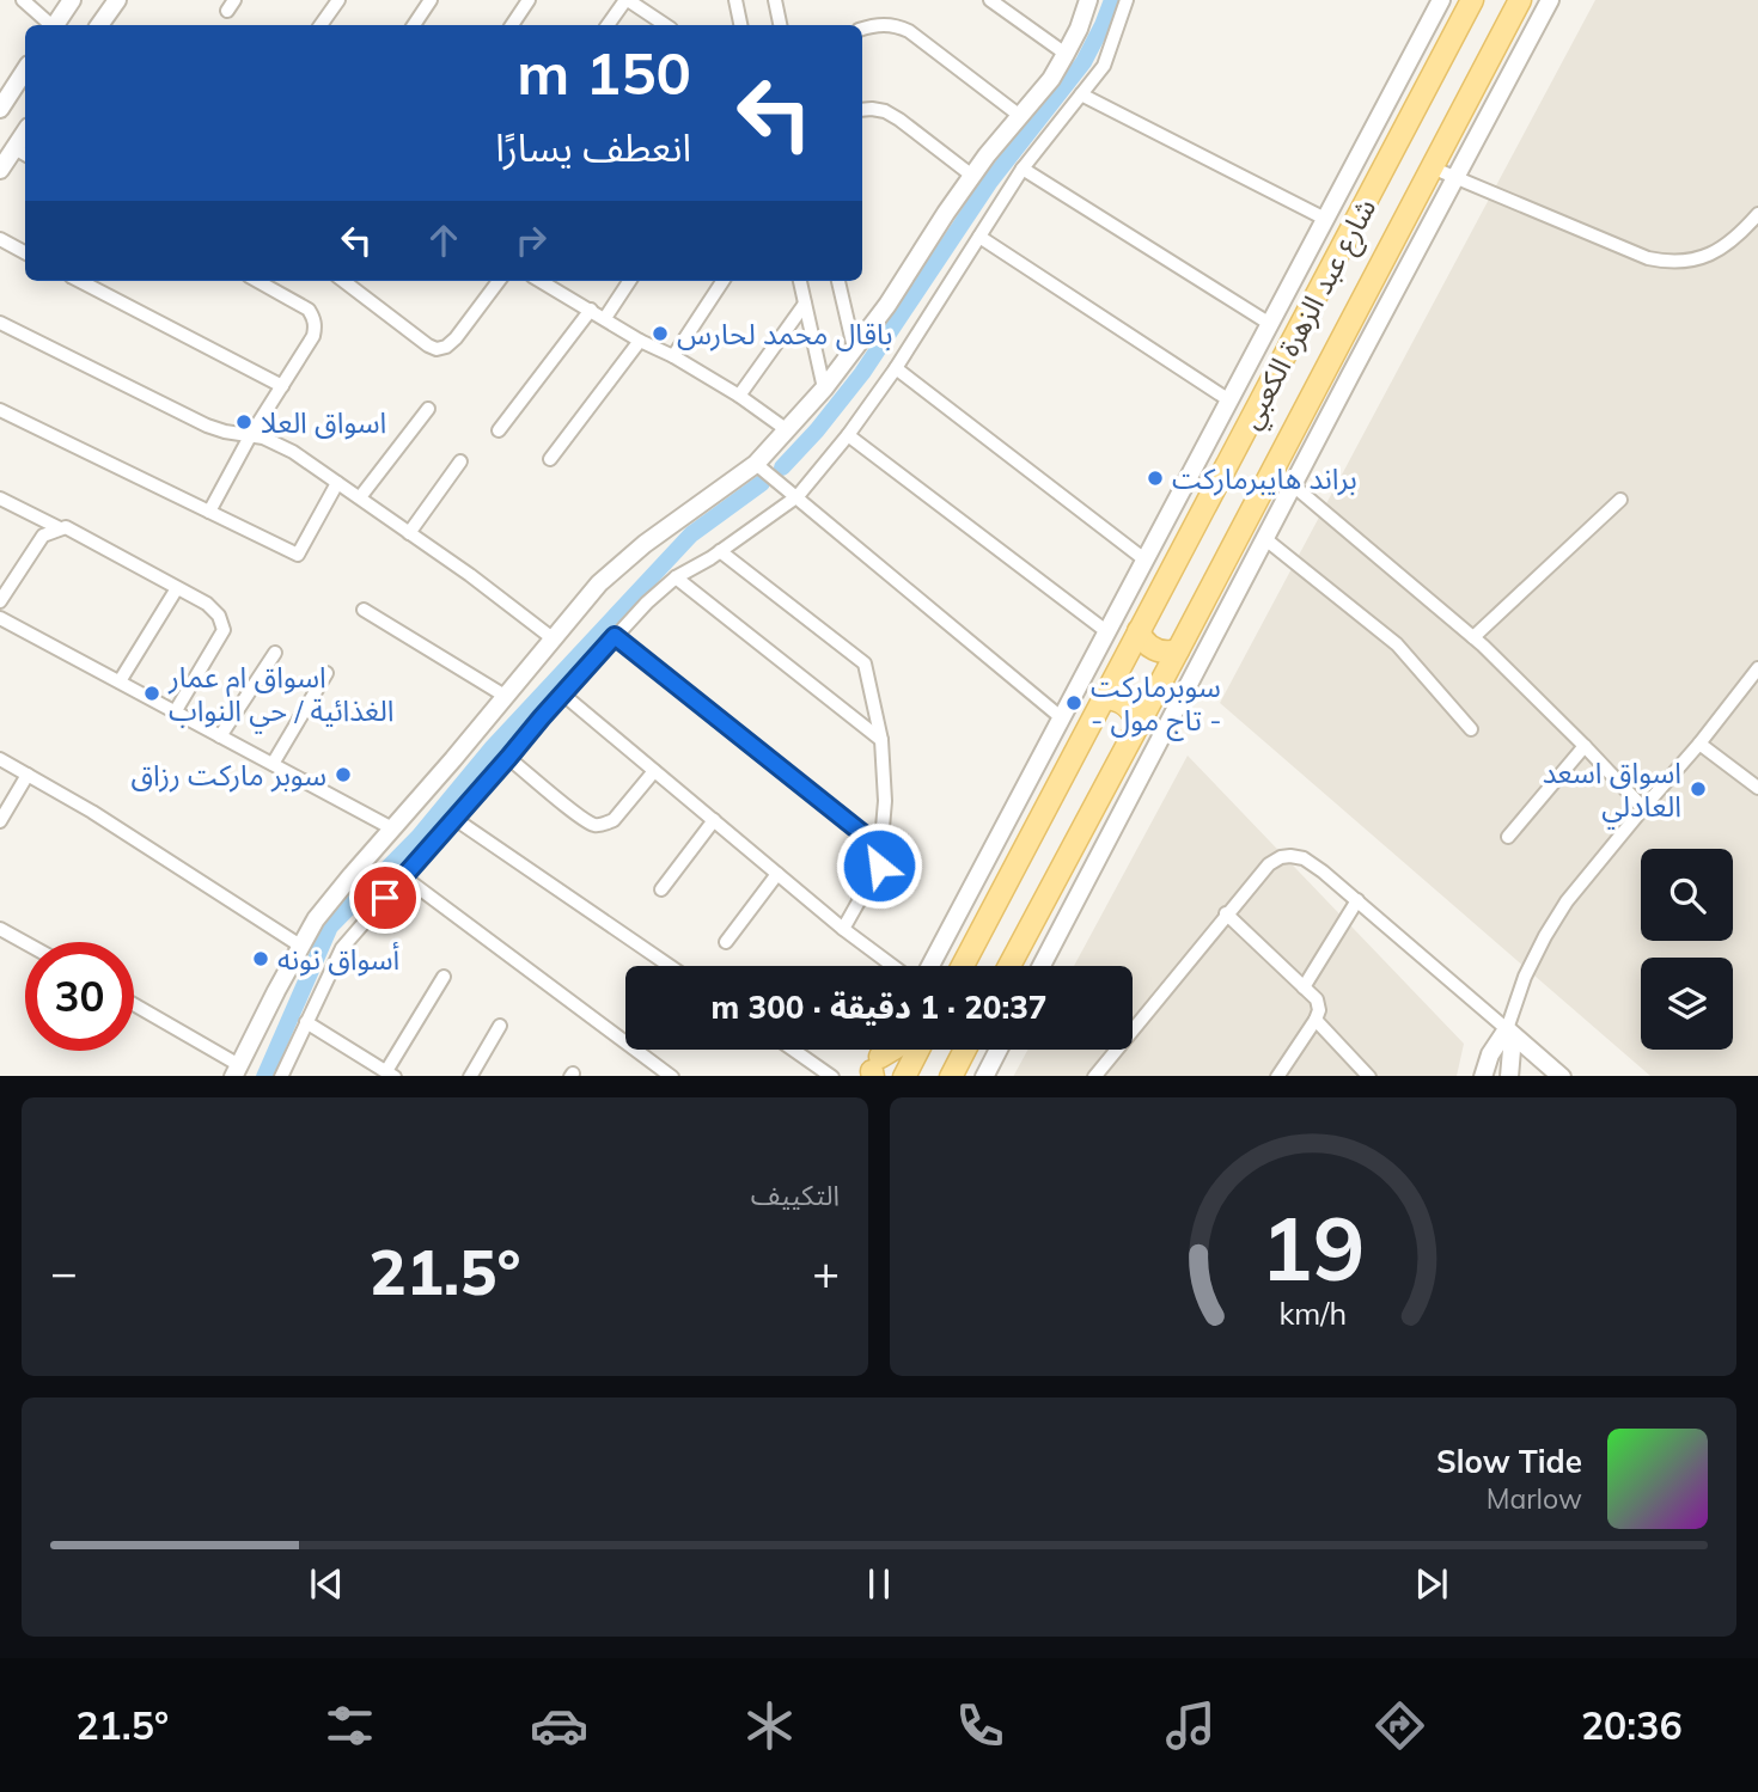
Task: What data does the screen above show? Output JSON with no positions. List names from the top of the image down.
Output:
{
  "streets": {
    "main road": ["شارع عبد الزهرة الكعبي"]
  },
  "places": [
    "باقال محمد لحارس",
    "اسواق العلا",
    "براند هايبرماركت",
    "اسواق ام عمار الغذائية / حي النواب",
    "سوبرماركت - تاج مول -",
    "سوبر ماركت رزاق",
    "اسواق اسعد العادلي",
    "أسواق نونه"
  ],
  "page": {
    "turn": ["150 m", "انعطف يسارًا"],
    "limit": "30",
    "trip": "20:37 · 1 دقيقة · 300 m",
    "tile": "التكييف",
    "heat": ["−", "21.5°", "+"],
    "song": ["Slow Tide", "Marlow"],
    "tabs": ["20:36", "21.5°"],
    "gauge": ["19", "km/h"]
  }
}
